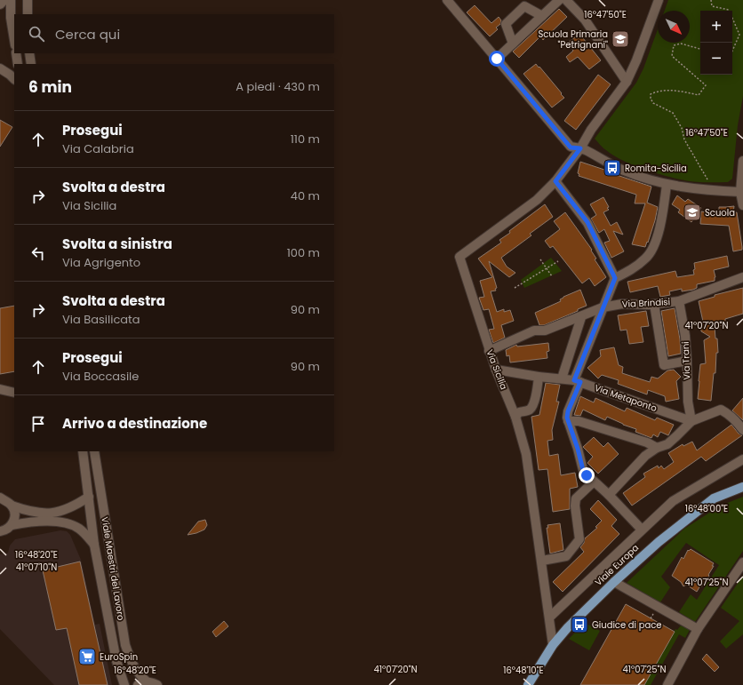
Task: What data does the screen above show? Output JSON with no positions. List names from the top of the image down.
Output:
{
  "streets": {
    "main road": ["Viale Europa"],
    "street": [
      "Via Brindisi",
      "Via Trani",
      "Via Sicilia",
      "Via Metaponto",
      "Viale Maestri del Lavoro"
    ]
  },
  "crossings": [
    ["Via Brindisi", "Via Trani"],
    ["Via Brindisi", "Via Sicilia"],
    ["Via Trani", "Via Metaponto"],
    ["Via Sicilia", "Via Metaponto"],
    ["Via Sicilia", "Viale Europa"]
  ],
  "places": {
    "school or university": ["Scuola Primaria \"Petrignani\"", "Scuola"],
    "bus stop": ["Romita-Sicilia", "Giudice di pace"],
    "supermarket": ["EuroSpin"]
  },
  "north": "bottom right",
  "page": {
    "map_buttons": ["+", "−"],
    "search": "Cerca qui",
    "heading": ["6 min", "A piedi · 430 m"],
    "list": [
      ["Prosegui", "Via Calabria", "110 m"],
      ["Svolta a destra", "Via Sicilia", "40 m"],
      ["Svolta a sinistra", "Via Agrigento", "100 m"],
      ["Svolta a destra", "Via Basilicata", "90 m"],
      ["Prosegui", "Via Boccasile", "90 m"],
      "Arrivo a destinazione"
    ]
  },
  "coordinates": [
    "16°47'50\"E",
    "41°07'20\"N",
    "16°48'00\"E",
    "16°48'20\"E",
    "41°07'10\"N",
    "41°07'25\"N",
    "16°48'10\"E"
  ]
}
